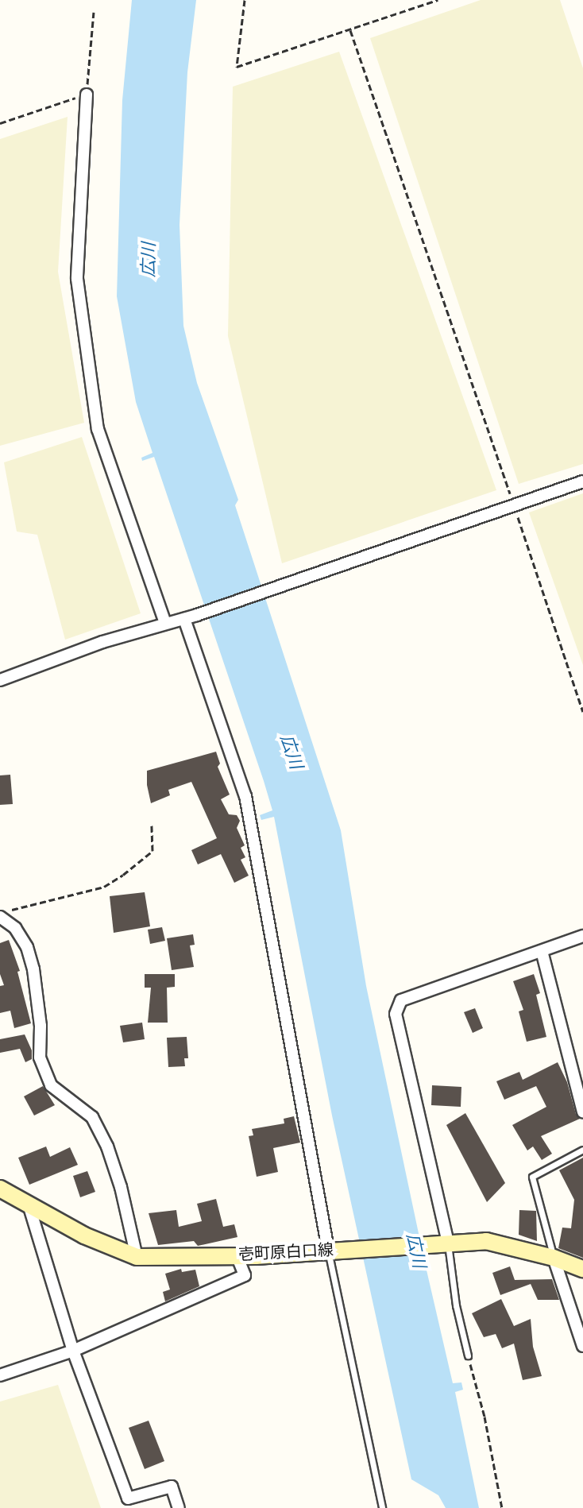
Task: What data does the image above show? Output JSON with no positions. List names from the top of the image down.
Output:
{
  "streets": {
    "main road": ["壱町原白口線"]
  },
  "water": ["広川"]
}
